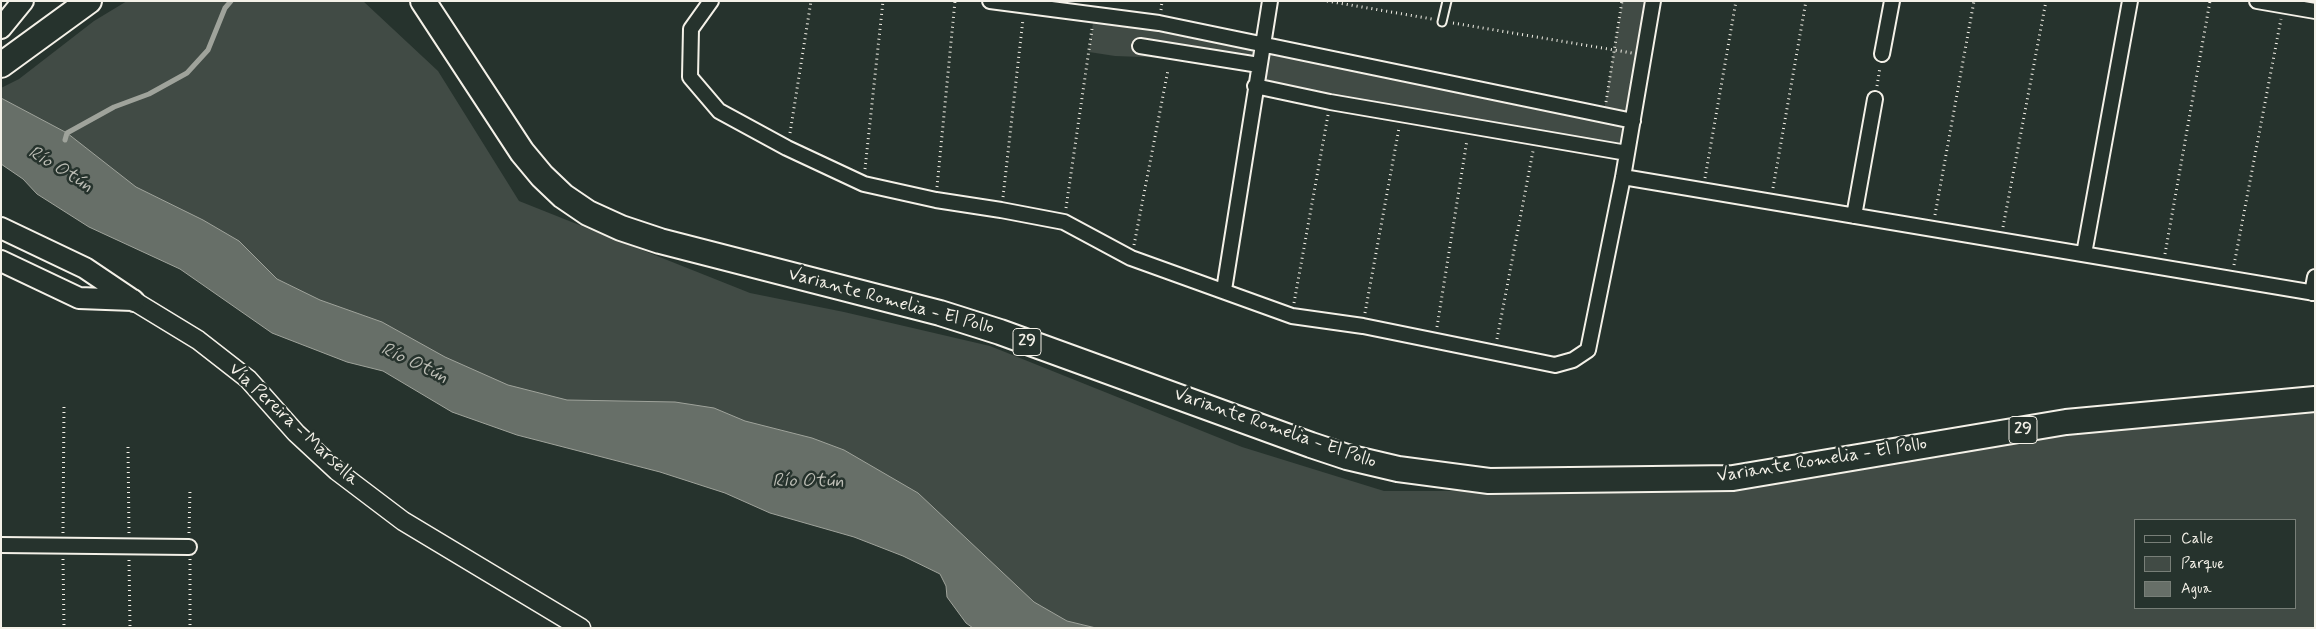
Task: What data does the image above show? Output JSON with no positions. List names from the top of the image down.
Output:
{
  "streets": {
    "highway": ["Variante Romelia - El Pollo", "29"],
    "main road": ["Vía Pereira - Marsella"]
  },
  "water": ["Río Otún"],
  "legend": ["Calle", "Parque", "Agua"]
}
